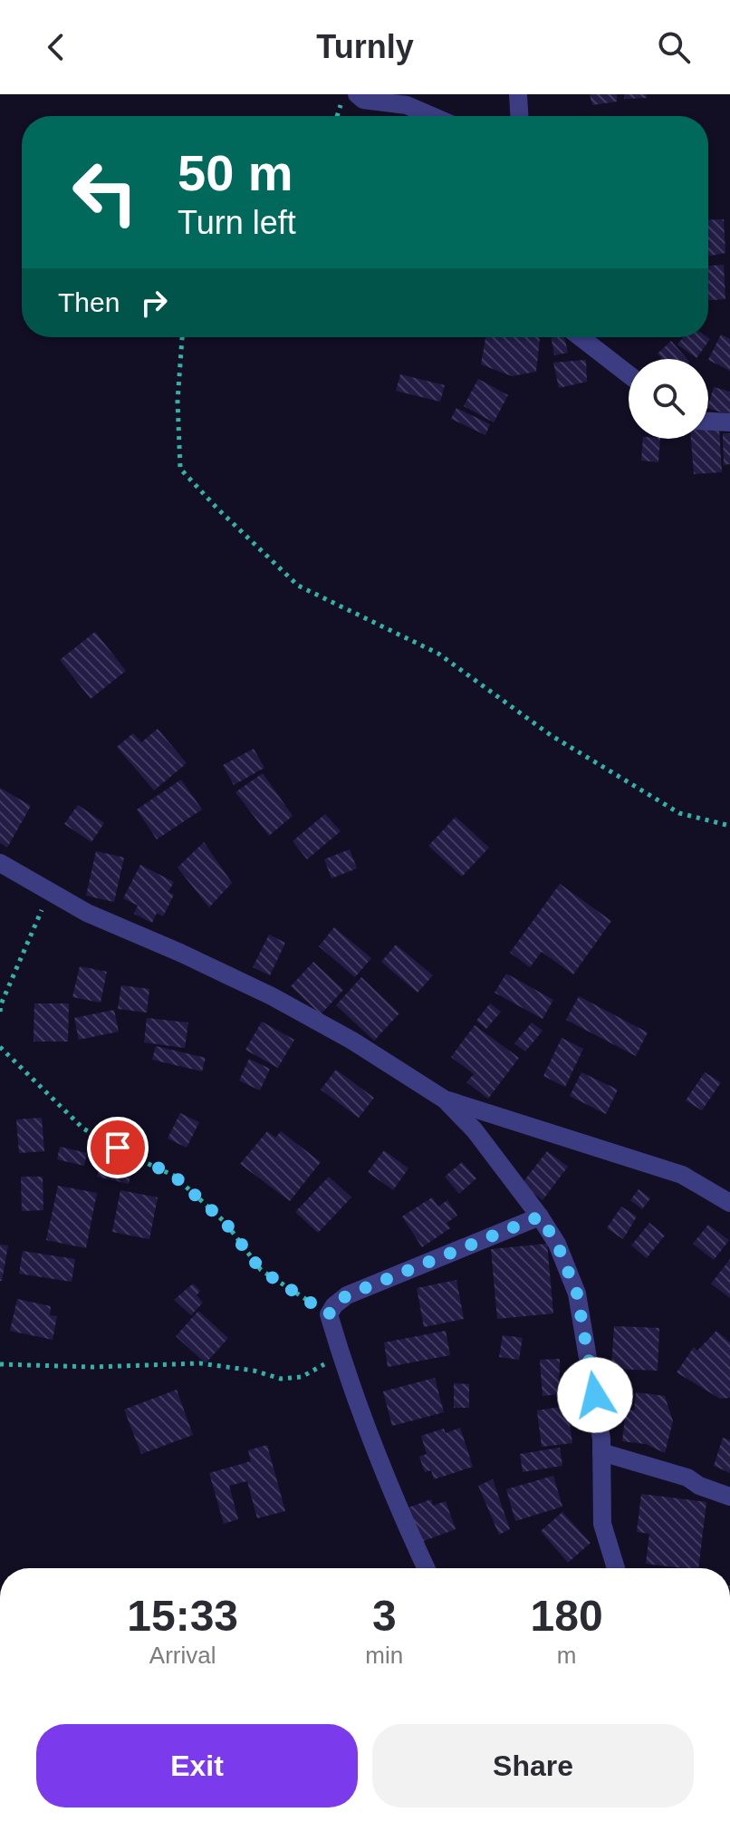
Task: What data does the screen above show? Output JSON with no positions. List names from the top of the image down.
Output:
{
  "page": {
    "header": "Turnly",
    "turn": ["50 m", "Turn left"],
    "then": "Then",
    "eta": [
      "15:33",
      "Arrival",
      "3",
      "min",
      "180",
      "m"
    ],
    "buttons": ["Exit", "Share"]
  }
}
